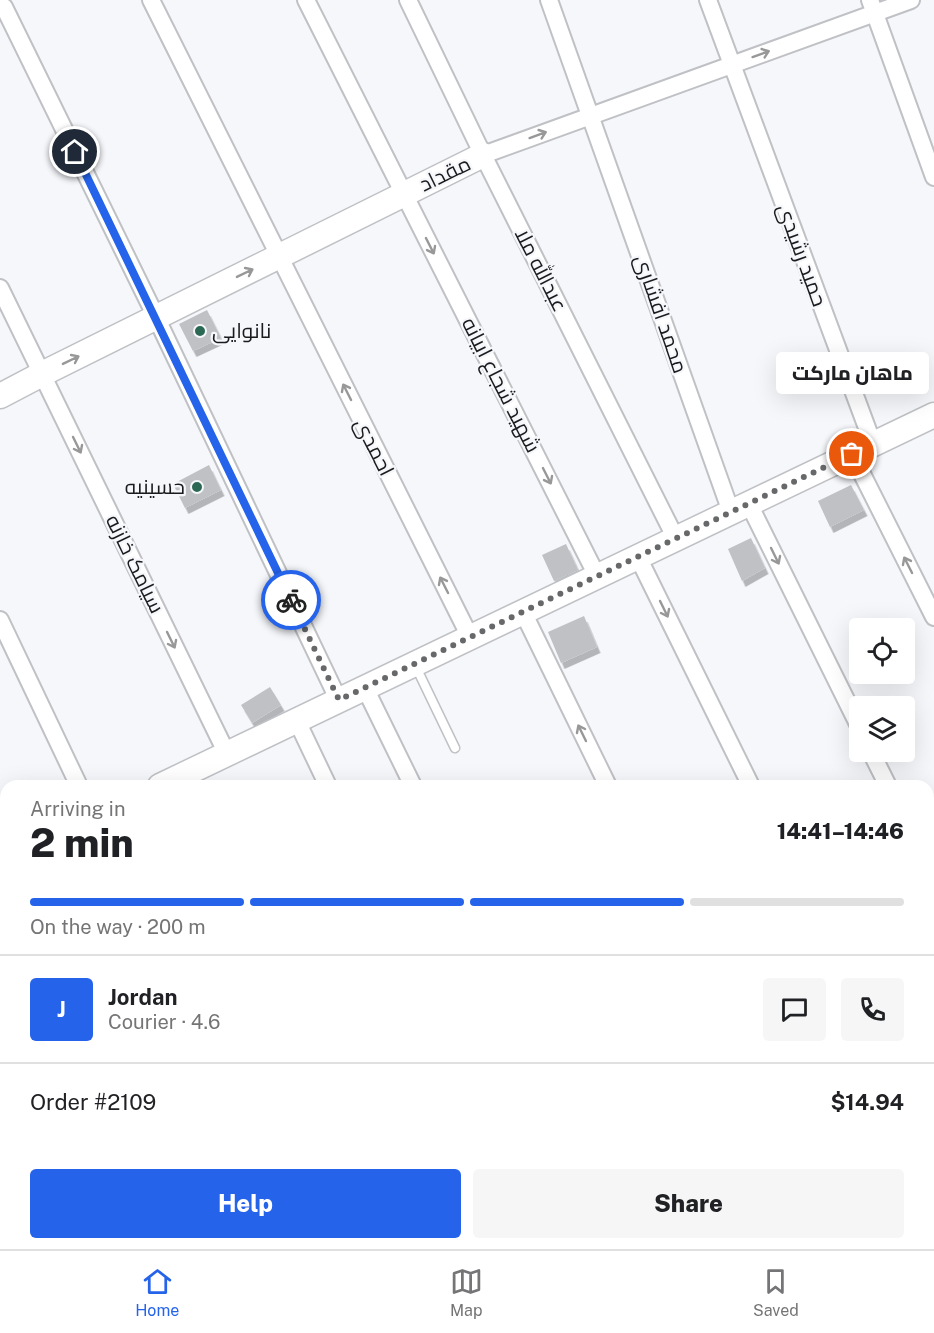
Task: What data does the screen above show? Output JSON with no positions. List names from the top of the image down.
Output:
{
  "streets": {
    "street": [
      "مقداد",
      "حمید رشیدی",
      "عبدالله ملا",
      "محمد افشاری",
      "شهید شجاع ابیانه",
      "احمدی",
      "سیامک خازنه"
    ]
  },
  "crossings": [
    ["مقداد", "حمید رشیدی"],
    ["مقداد", "عبدالله ملا"],
    ["مقداد", "محمد افشاری"],
    ["مقداد", "شهید شجاع ابیانه"],
    ["مقداد", "احمدی"],
    ["مقداد", "سیامک خازنه"]
  ],
  "one_way": ["مقداد", "شهید شجاع ابیانه"],
  "places": ["نانوایی", "ماهان مارکت", "حسینیه"],
  "page": {
    "bubble": "ماهان مارکت",
    "heading": ["2 min", "Arriving in", "14:41–14:46"],
    "panel": [
      "Jordan",
      "Courier · 4.6",
      "Order #2109",
      "$14.94"
    ],
    "bar": "On the way · 200 m",
    "round": "J",
    "buttons": ["Help", "Share"],
    "tabs": ["Home", "Map", "Saved"]
  }
}
